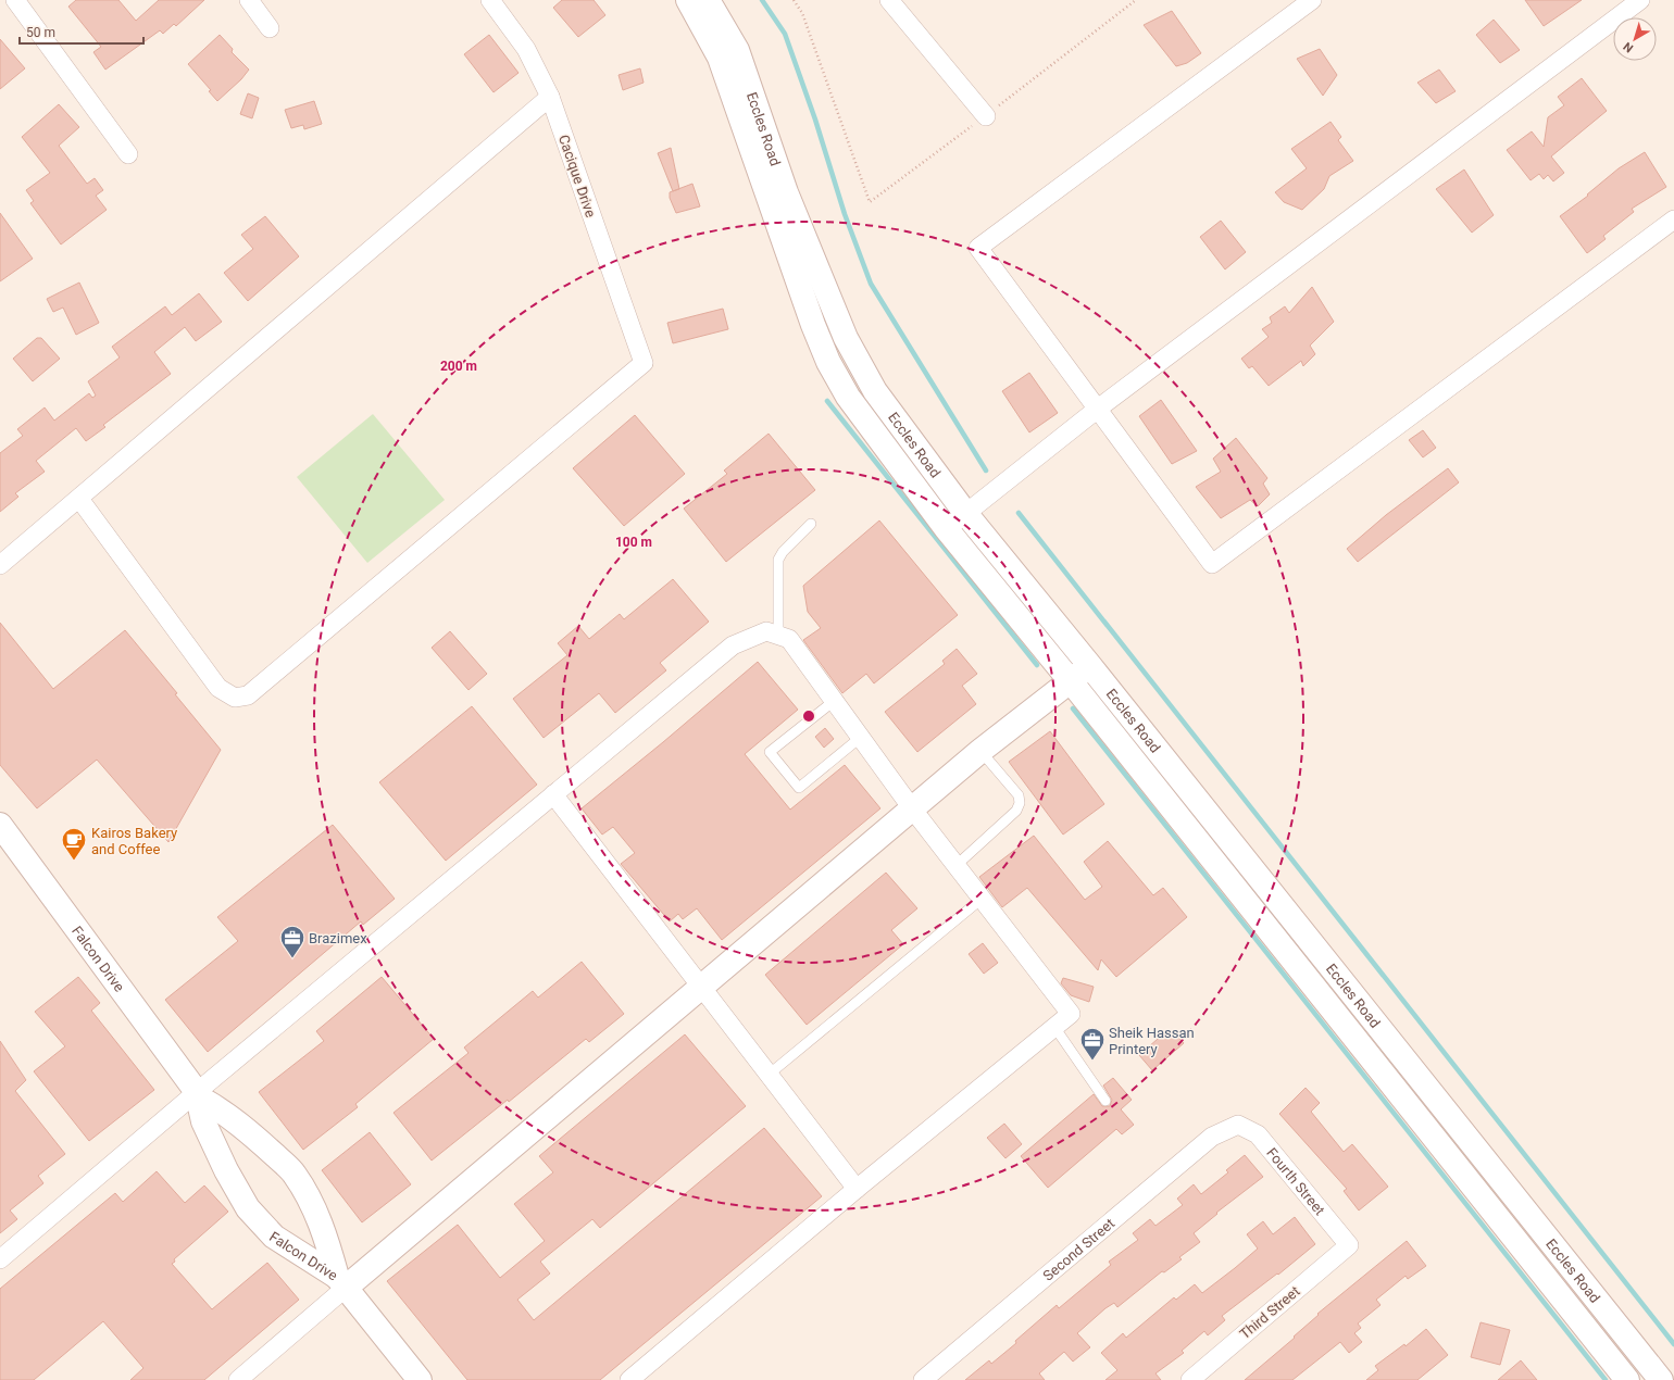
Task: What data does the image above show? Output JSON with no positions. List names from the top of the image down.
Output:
{
  "streets": {
    "street": [
      "Eccles Road",
      "Cacique Drive",
      "Falcon Drive",
      "Fourth Street",
      "Second Street",
      "Third Street"
    ]
  },
  "crossings": [
    ["Fourth Street", "Second Street"],
    ["Fourth Street", "Third Street"]
  ],
  "places": {
    "cafe": ["Kairos Bakery and Coffee"],
    "office": ["Brazimex", "Sheik Hassan Printery"]
  },
  "scale_bar": "50 m",
  "north": "bottom left",
  "rings": ["200 m", "100 m"]
}
